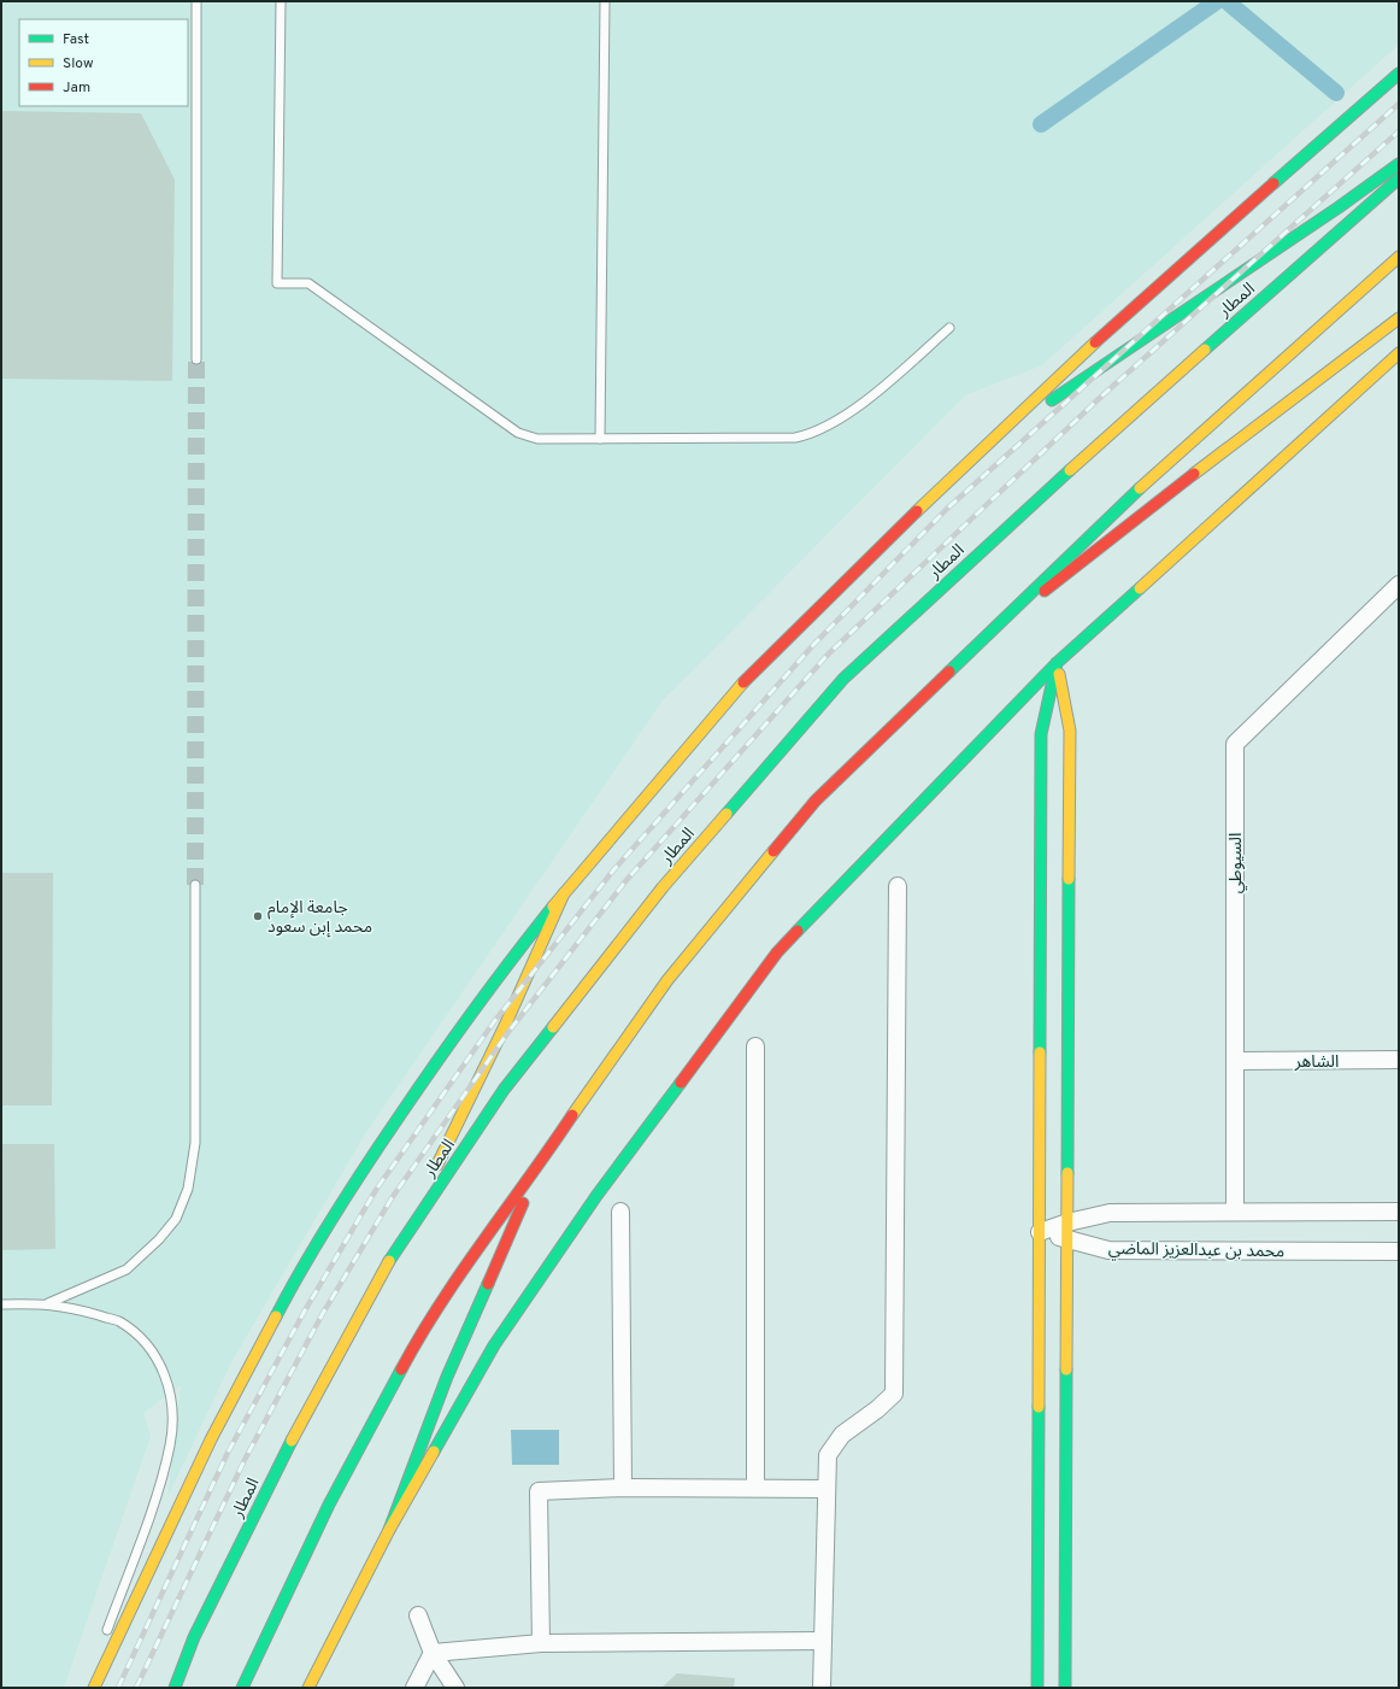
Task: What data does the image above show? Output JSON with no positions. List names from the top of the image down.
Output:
{
  "streets": {
    "main road": ["المطار"],
    "street": ["السيوطي", "الشاهر", "محمد بن عبدالعزيز الماضي"]
  },
  "crossings": [
    ["السيوطي", "الشاهر"],
    ["السيوطي", "محمد بن عبدالعزيز الماضي"]
  ],
  "places": ["جامعة الإمام محمد إبن سعود"],
  "legend": ["Fast", "Slow", "Jam"]
}
